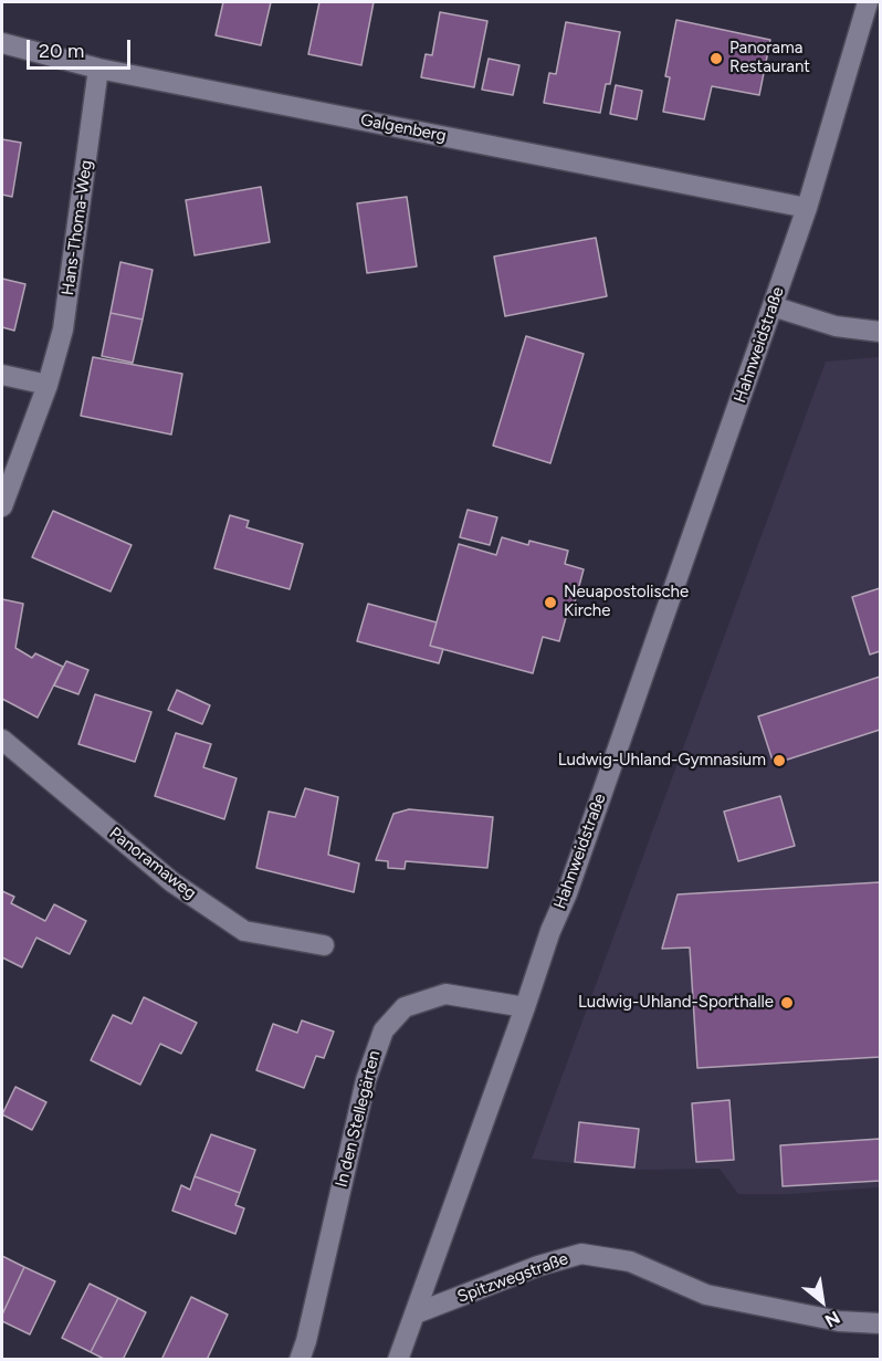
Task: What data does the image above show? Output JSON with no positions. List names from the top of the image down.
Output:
{
  "streets": {
    "street": [
      "Galgenberg",
      "Hans-Thoma-Weg",
      "Hahnweidstraße",
      "Panoramaweg",
      "In den Stellegärten",
      "Spitzwegstraße"
    ]
  },
  "crossings": [
    ["Galgenberg", "Hans-Thoma-Weg"],
    ["Galgenberg", "Hahnweidstraße"],
    ["Hahnweidstraße", "In den Stellegärten"],
    ["Hahnweidstraße", "Spitzwegstraße"]
  ],
  "places": [
    "Panorama Restaurant",
    "Neuapostolische Kirche",
    "Ludwig-Uhland-Gymnasium",
    "Ludwig-Uhland-Sporthalle"
  ],
  "scale_bar": "20 m",
  "north": "bottom right"
}
